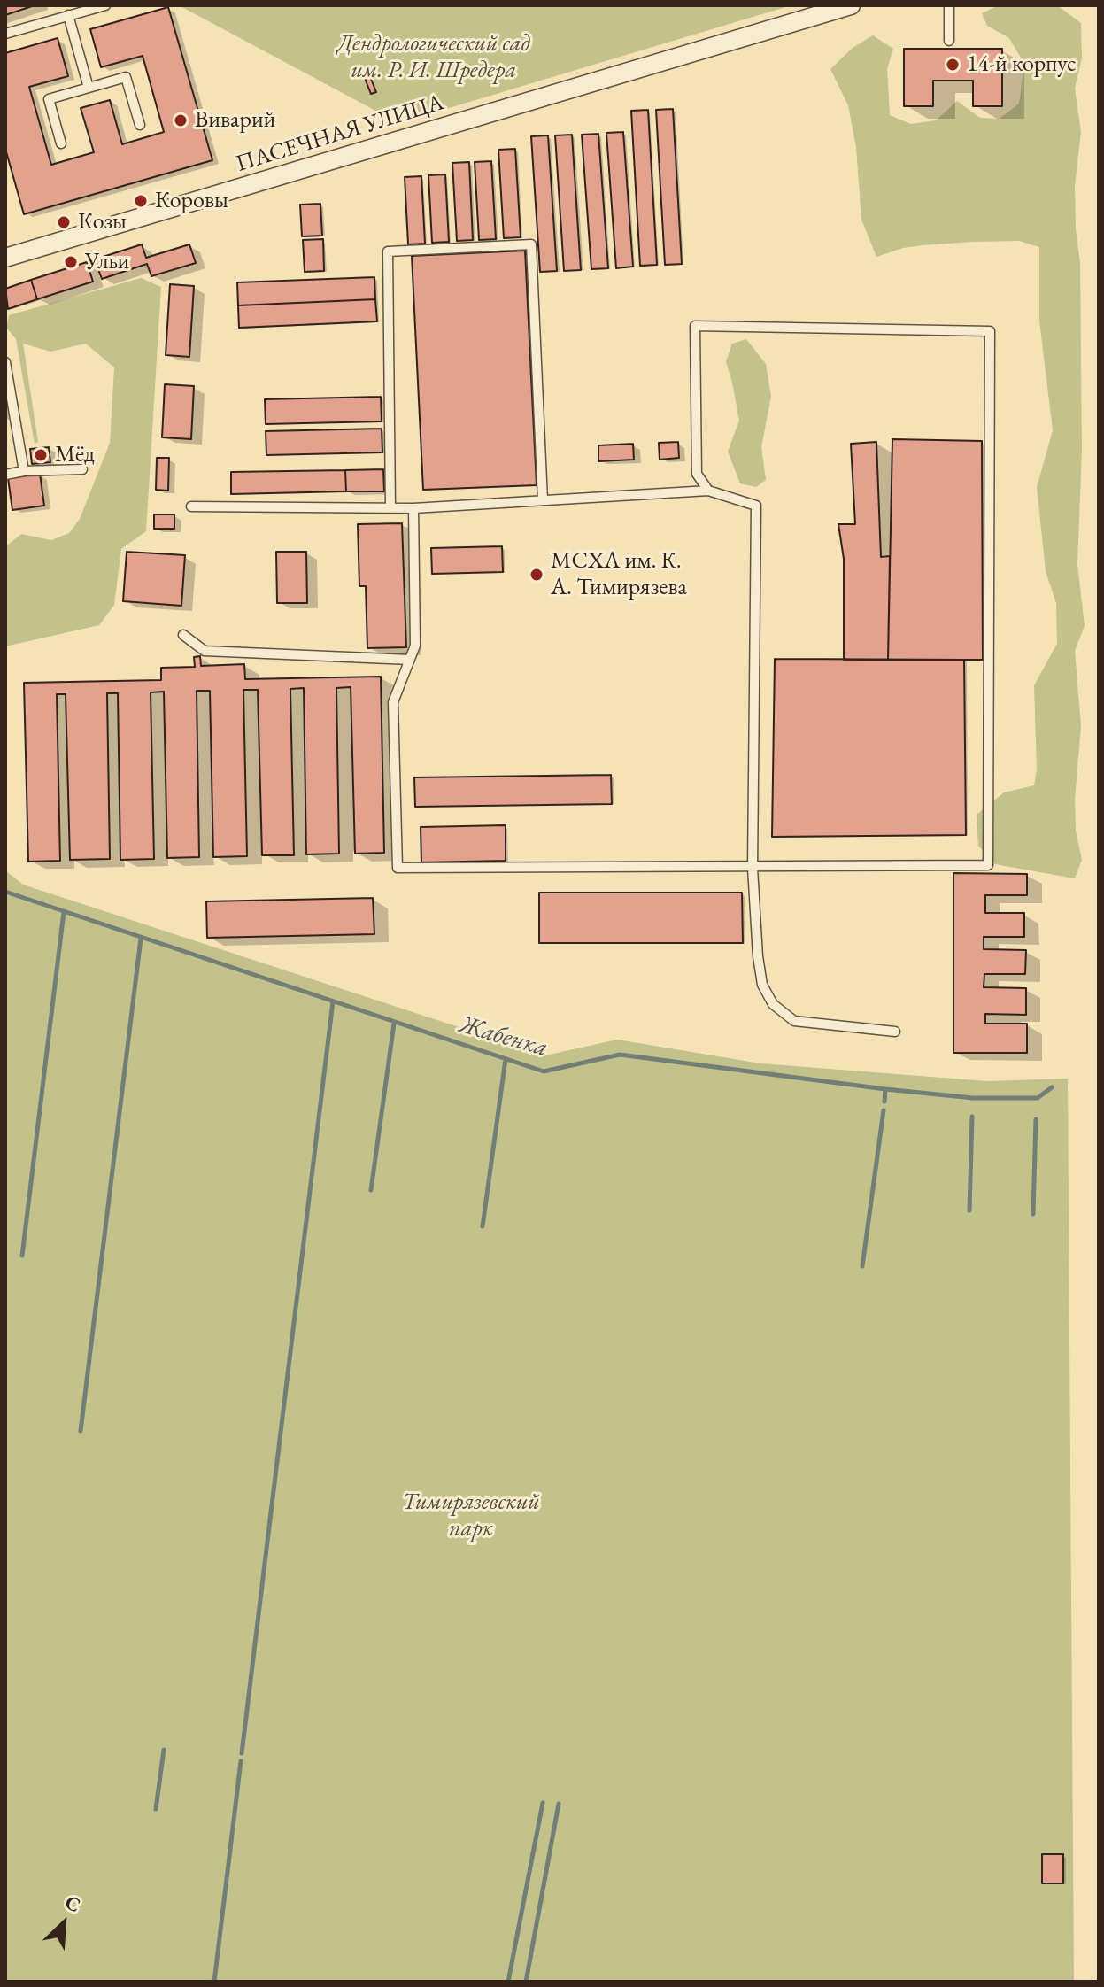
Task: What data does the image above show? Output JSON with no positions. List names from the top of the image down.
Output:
{
  "streets": {
    "street": ["ПАСЕЧНАЯ УЛИЦА"]
  },
  "water": ["Жабенка"],
  "parks": ["Дендрологический сад им. Р. И. Шредера", "Тимирязевский парк"],
  "places": [
    "14-й корпус",
    "Виварий",
    "Коровы",
    "Козы",
    "Ульи",
    "Мёд",
    "МСХА им. К. А. Тимирязева"
  ],
  "north": "top right"
}
